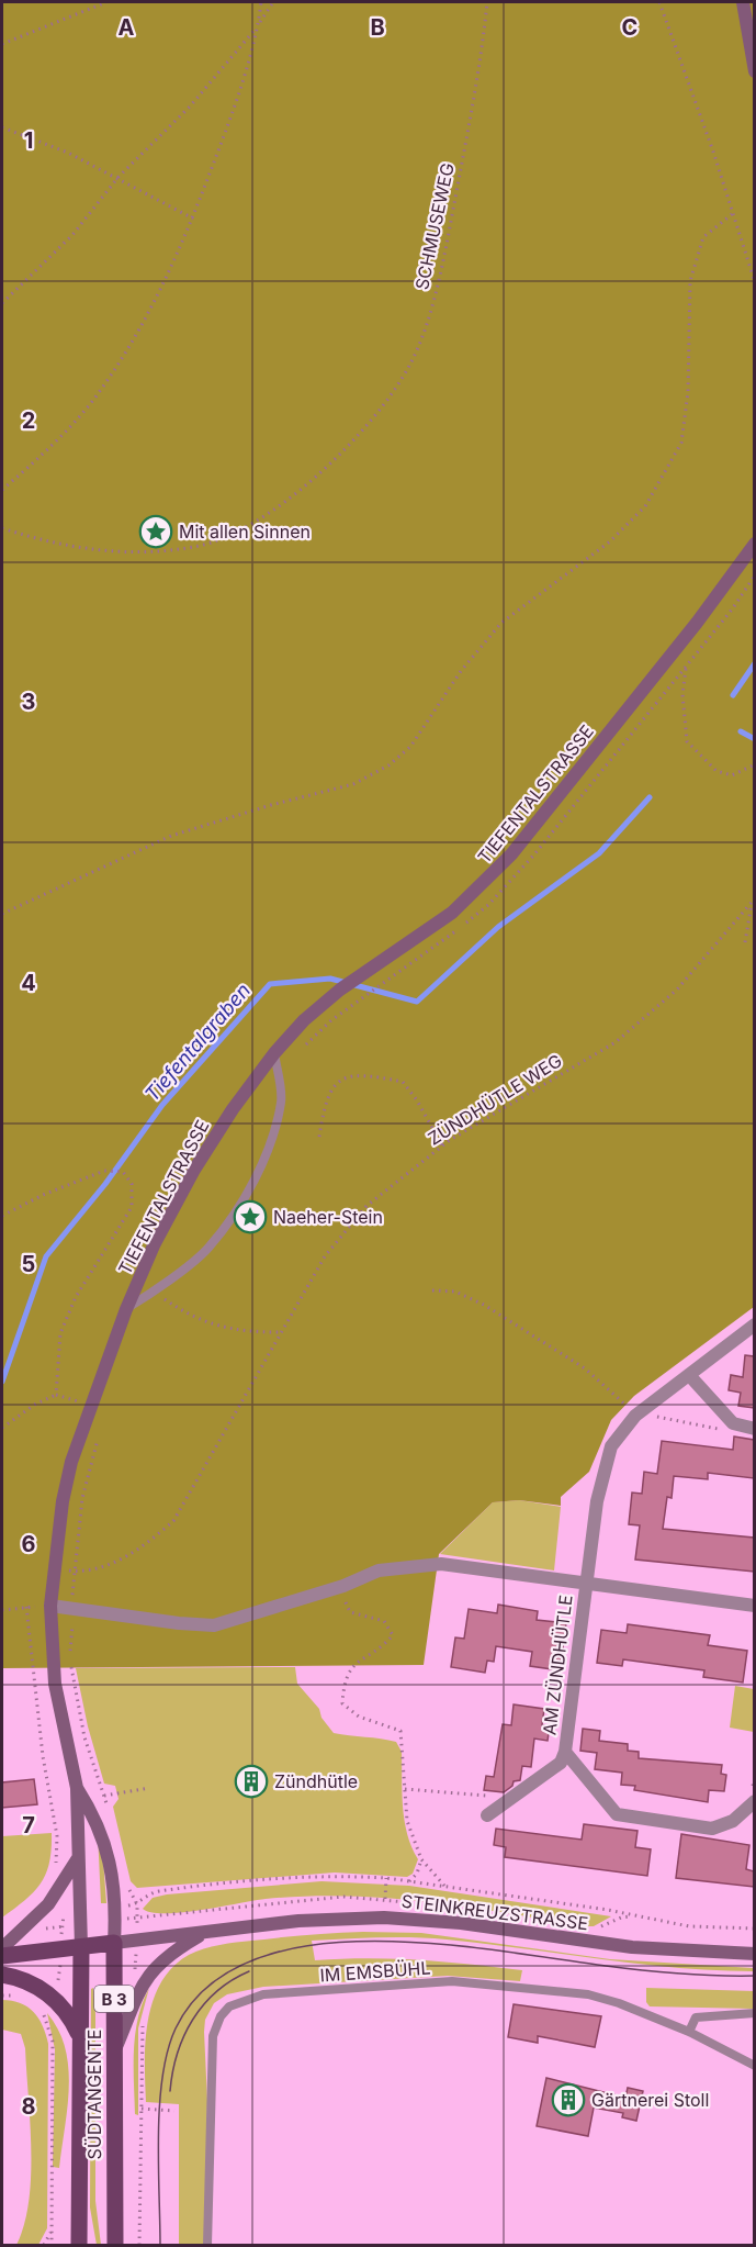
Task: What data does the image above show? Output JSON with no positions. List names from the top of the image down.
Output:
{
  "streets": {
    "main road": ["B 3", "SÜDTANGENTE"],
    "street": ["TIEFENTALSTRASSE", "AM ZÜNDHÜTLE", "STEINKREUZSTRASSE"],
    "lane": ["IM EMSBÜHL"],
    "path": ["SCHMUSEWEG", "ZÜNDHÜTLE WEG"]
  },
  "crossings": [
    ["TIEFENTALSTRASSE", "STEINKREUZSTRASSE"],
    ["TIEFENTALSTRASSE", "SÜDTANGENTE"],
    ["STEINKREUZSTRASSE", "SÜDTANGENTE"]
  ],
  "water": ["Tiefentalgraben"],
  "places": {
    "place": ["Mit allen Sinnen", "Naeher-Stein"],
    "building": ["Zündhütle", "Gärtnerei Stoll"]
  },
  "grid": {
    "columns": ["A", "B", "C"],
    "rows": [
      "1",
      "2",
      "3",
      "4",
      "5",
      "6",
      "7",
      "8"
    ]
  }
}
